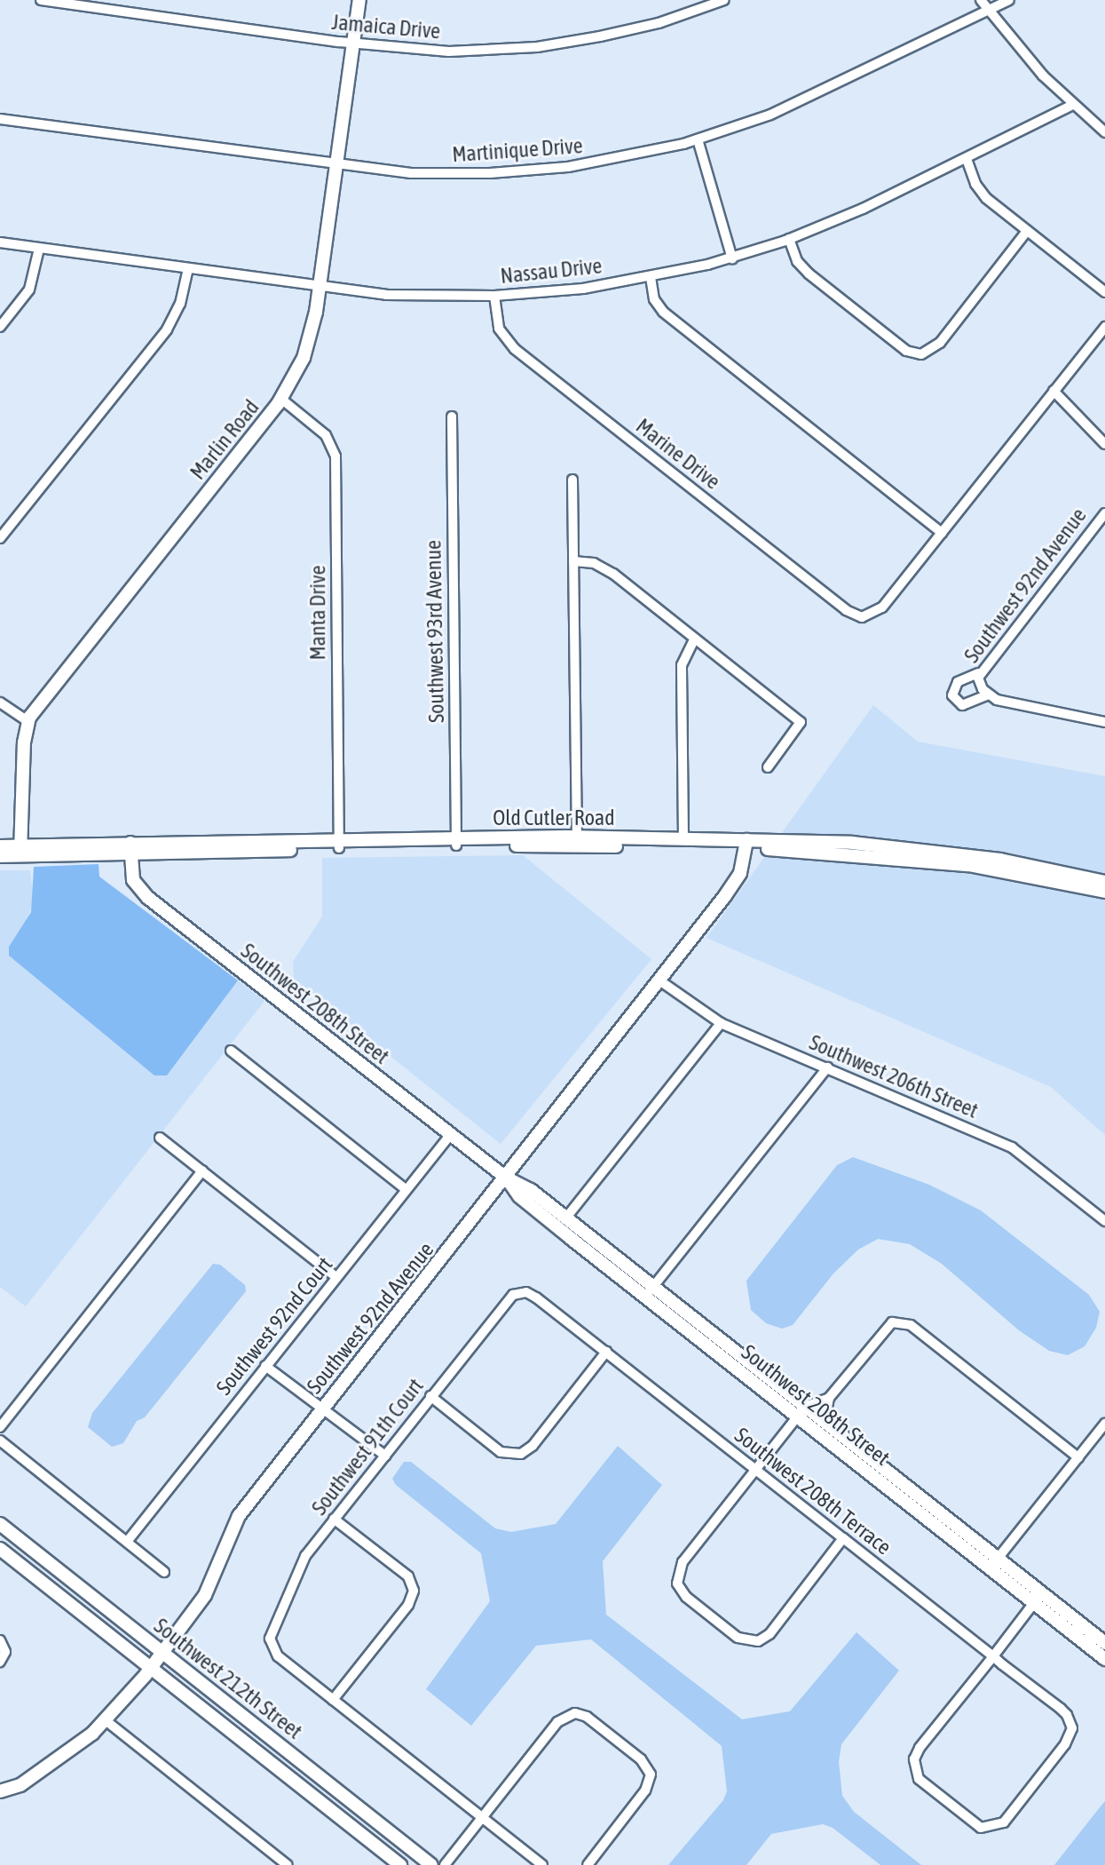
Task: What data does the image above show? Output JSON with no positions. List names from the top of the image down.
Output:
{
  "streets": {
    "street": [
      "Jamaica Drive",
      "Martinique Drive",
      "Nassau Drive",
      "Marlin Road",
      "Marine Drive",
      "Southwest 92nd Avenue",
      "Manta Drive",
      "Southwest 93rd Avenue",
      "Old Cutler Road",
      "Southwest 208th Street",
      "Southwest 206th Street",
      "Southwest 92nd Court",
      "Southwest 91th Court",
      "Southwest 208th Terrace",
      "Southwest 212th Street"
    ]
  },
  "crossings": [
    ["Jamaica Drive", "Marlin Road"],
    ["Martinique Drive", "Marlin Road"],
    ["Nassau Drive", "Marlin Road"],
    ["Nassau Drive", "Marine Drive"],
    ["Marlin Road", "Manta Drive"],
    ["Southwest 92nd Avenue", "Old Cutler Road"],
    ["Southwest 92nd Avenue", "Southwest 208th Street"],
    ["Southwest 92nd Avenue", "Southwest 206th Street"],
    ["Southwest 92nd Avenue", "Southwest 212th Street"],
    ["Manta Drive", "Old Cutler Road"],
    ["Southwest 93rd Avenue", "Old Cutler Road"],
    ["Old Cutler Road", "Southwest 208th Street"],
    ["Southwest 208th Street", "Southwest 92nd Court"],
    ["Southwest 91th Court", "Southwest 208th Terrace"]
  ]
}
